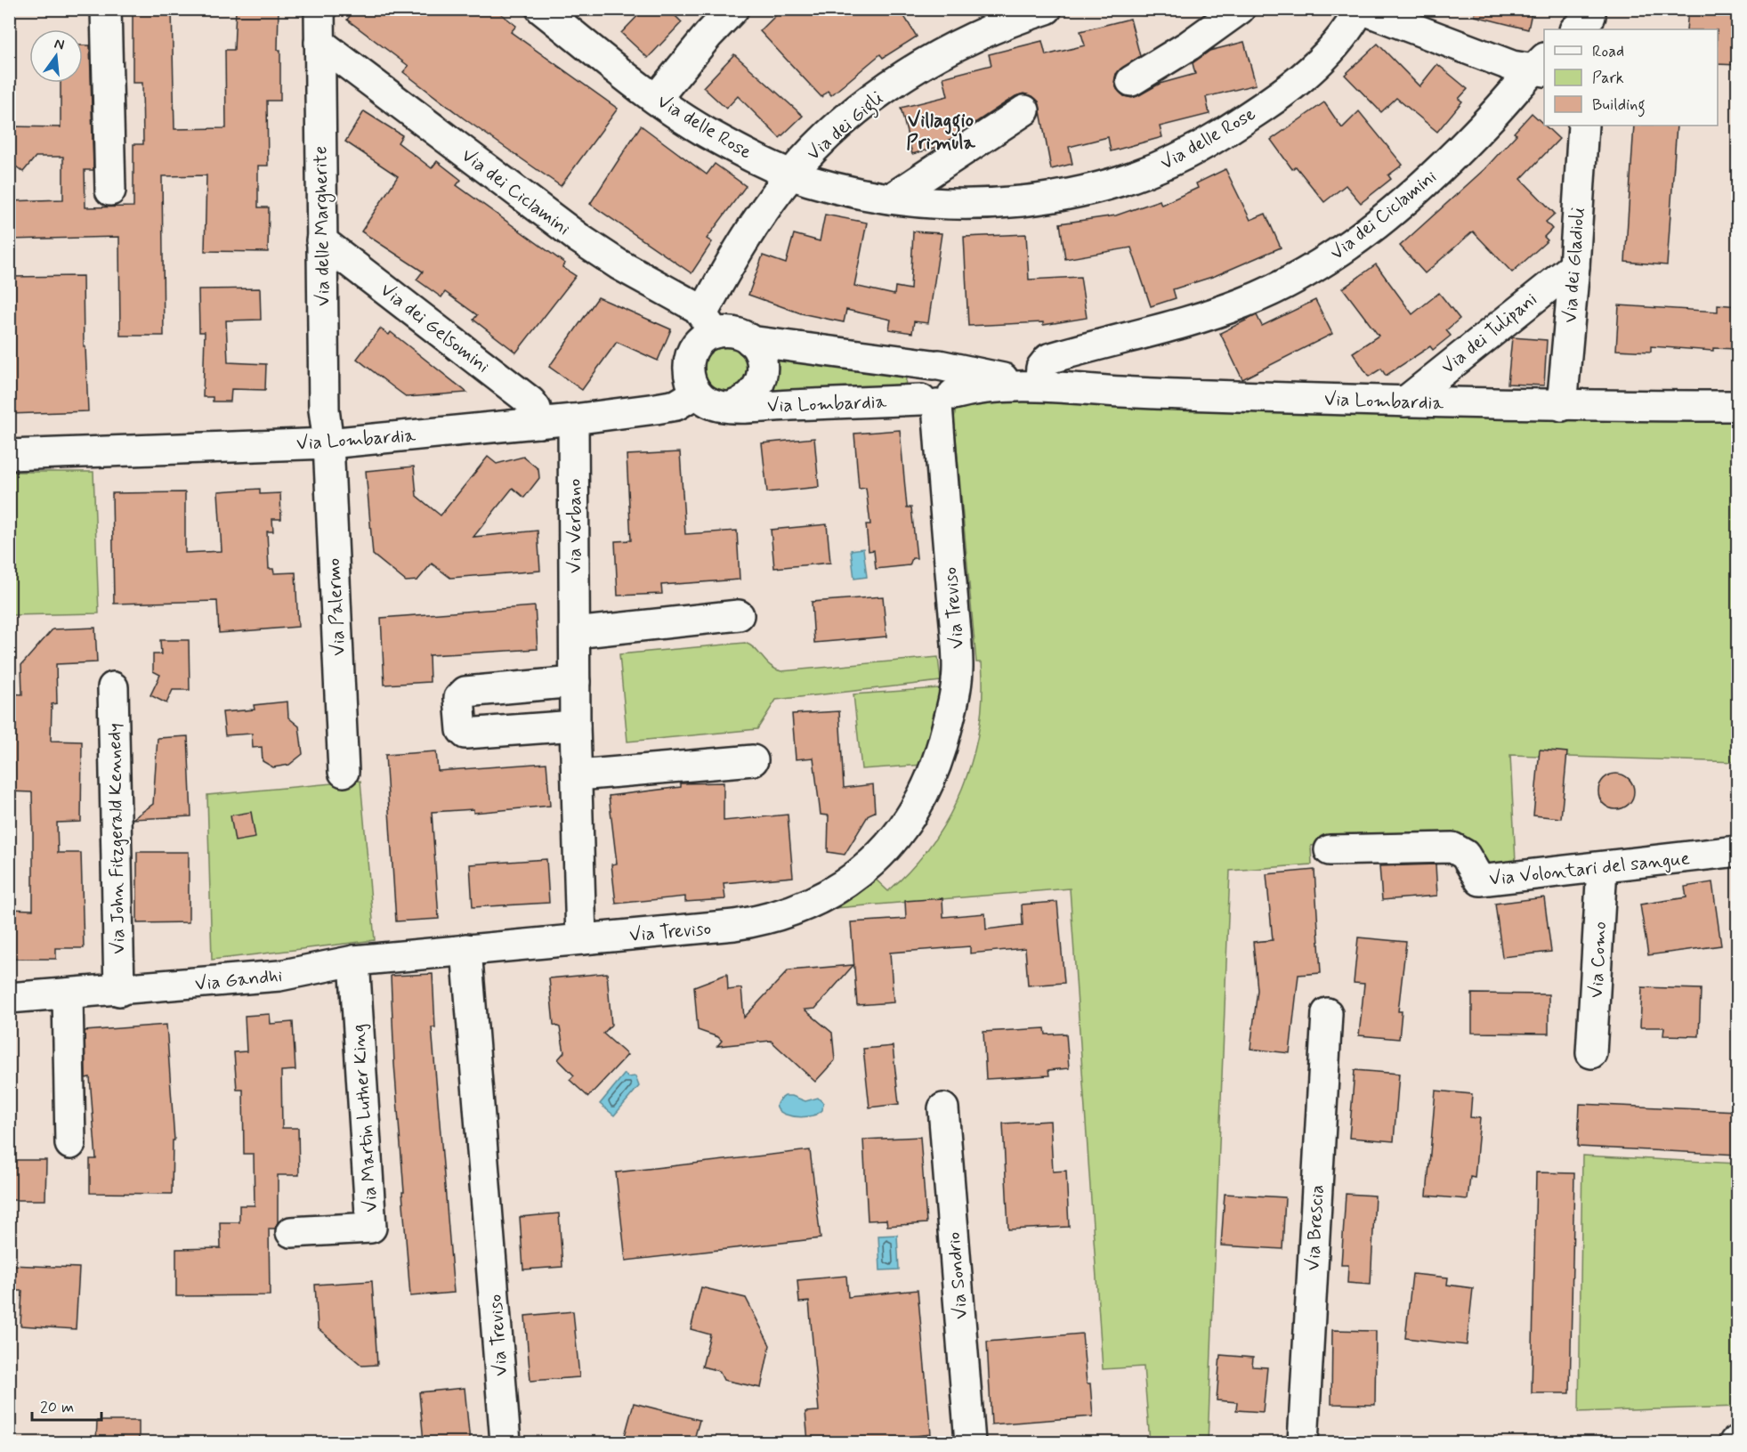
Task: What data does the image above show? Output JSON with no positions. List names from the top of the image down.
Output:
{
  "streets": {
    "street": [
      "Via dei Gigli",
      "Via delle Rose",
      "Via dei Ciclamini",
      "Via delle Margherite",
      "Via dei Gladioli",
      "Via dei Gelsomini",
      "Via dei Tulipani",
      "Via Lombardia",
      "Via Verbano",
      "Via Palermo",
      "Via Treviso",
      "Via John Fitzgerald Kennedy",
      "Via Volontari del sangue",
      "Via Como",
      "Via Gandhi",
      "Via Martin Luther King",
      "Via Brescia",
      "Via Sondrio"
    ]
  },
  "crossings": [
    ["Via dei Gigli", "Via delle Rose"],
    ["Via dei Gigli", "Via dei Ciclamini"],
    ["Via dei Gigli", "Via Lombardia"],
    ["Via dei Ciclamini", "Via delle Margherite"],
    ["Via dei Ciclamini", "Via Lombardia"],
    ["Via delle Margherite", "Via dei Gelsomini"],
    ["Via delle Margherite", "Via Lombardia"],
    ["Via delle Margherite", "Via Palermo"],
    ["Via dei Gladioli", "Via dei Tulipani"],
    ["Via dei Gladioli", "Via Lombardia"],
    ["Via dei Gelsomini", "Via Lombardia"],
    ["Via dei Tulipani", "Via Lombardia"],
    ["Via Lombardia", "Via Verbano"],
    ["Via Lombardia", "Via Palermo"],
    ["Via Lombardia", "Via Treviso"],
    ["Via Verbano", "Via Treviso"],
    ["Via Treviso", "Via Gandhi"],
    ["Via John Fitzgerald Kennedy", "Via Gandhi"],
    ["Via Volontari del sangue", "Via Como"],
    ["Via Gandhi", "Via Martin Luther King"]
  ],
  "districts": ["Villaggio Primula"],
  "legend": ["Road", "Park", "Building"],
  "scale_bar": "20 m",
  "north": "top"
}
